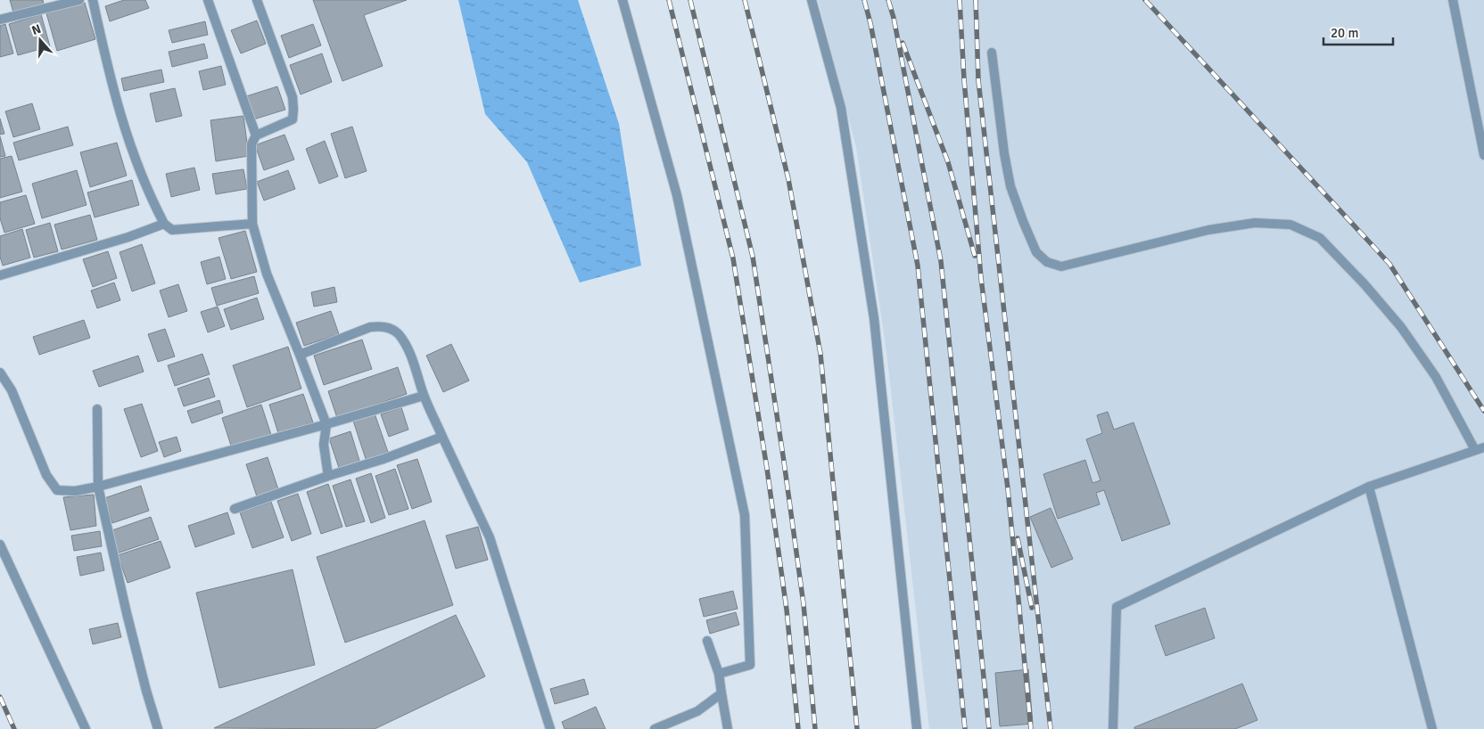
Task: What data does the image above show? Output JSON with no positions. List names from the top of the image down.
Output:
{
  "scale_bar": "20 m",
  "north": "top"
}
